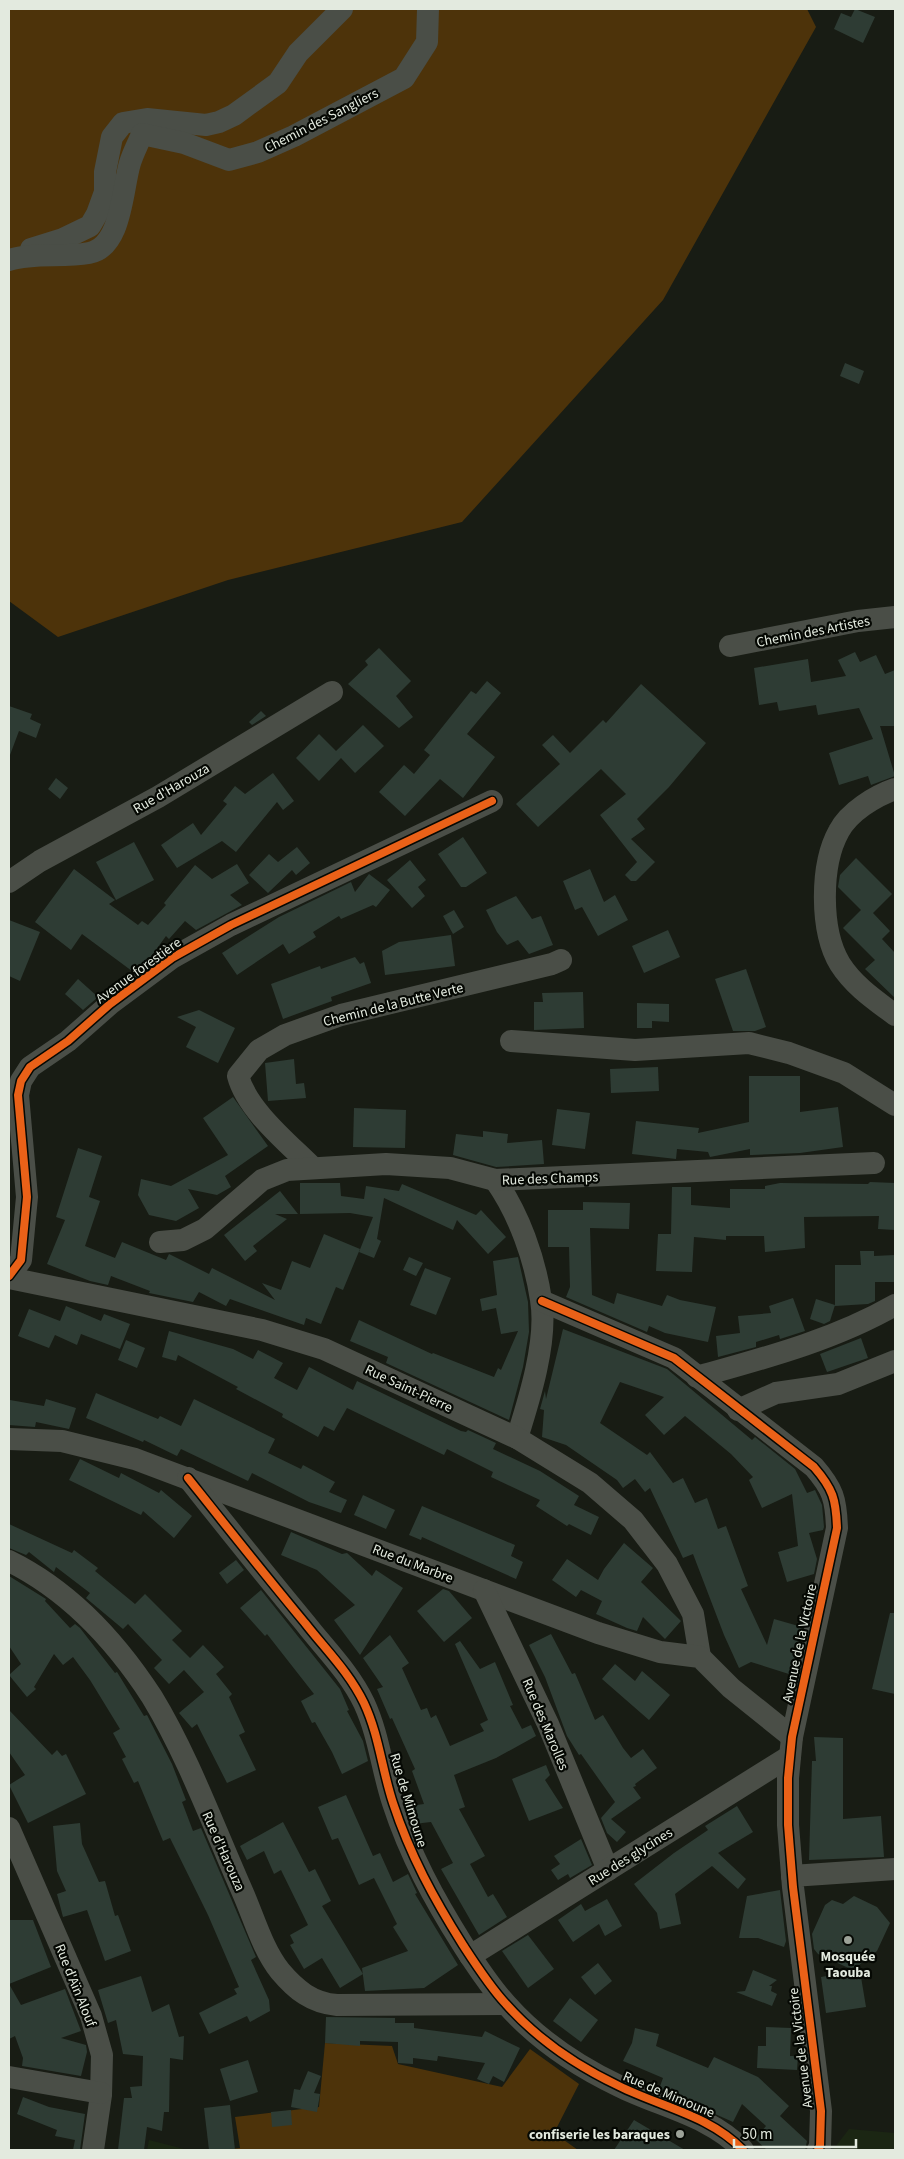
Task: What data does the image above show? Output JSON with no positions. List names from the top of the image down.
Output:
{
  "streets": {
    "street": [
      "Chemin des Sangliers",
      "Chemin des Artistes",
      "Rue d'Harouza",
      "Avenue forestière",
      "Chemin de la Butte Verte",
      "Rue des Champs",
      "Rue Saint-Pierre",
      "Rue du Marbre",
      "Avenue de la Victoire",
      "Rue des Marolles",
      "Rue de Mimoune",
      "Rue des glycines",
      "Rue d'Aïn Alouf"
    ]
  },
  "crossings": [
    ["Rue d'Harouza", "Rue de Mimoune"],
    ["Avenue forestière", "Rue Saint-Pierre"],
    ["Chemin de la Butte Verte", "Rue des Champs"],
    ["Rue Saint-Pierre", "Rue du Marbre"],
    ["Rue du Marbre", "Rue des Marolles"],
    ["Rue du Marbre", "Rue de Mimoune"],
    ["Avenue de la Victoire", "Rue des glycines"],
    ["Rue des Marolles", "Rue des glycines"],
    ["Rue de Mimoune", "Rue des glycines"]
  ],
  "places": ["Mosquée Taouba", "confiserie les baraques"],
  "scale_bar": "50 m"
}
